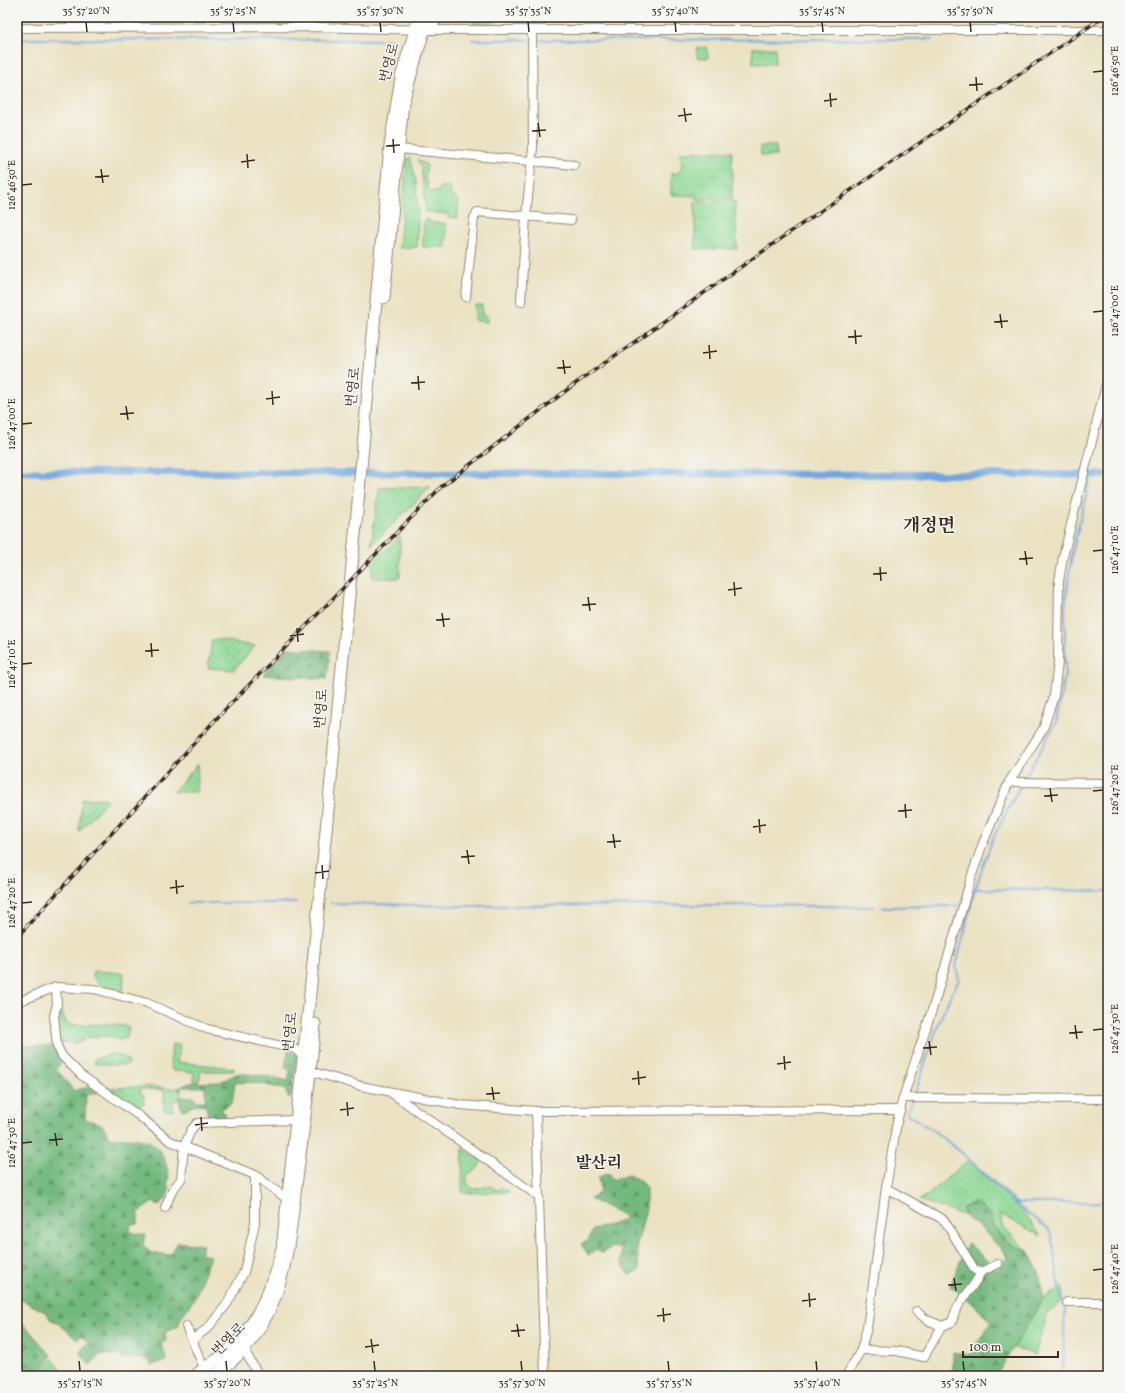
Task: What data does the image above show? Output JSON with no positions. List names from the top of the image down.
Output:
{
  "streets": {
    "main road": ["번영로"]
  },
  "districts": ["개정면", "발산리"],
  "scale_bar": "100 m",
  "coordinates": [
    "35°57'20\"N",
    "35°57'25\"N",
    "35°57'30\"N",
    "35°57'35\"N",
    "35°57'40\"N",
    "35°57'45\"N",
    "35°57'50\"N",
    "126°46'50\"E",
    "126°47'00\"E",
    "126°47'10\"E",
    "126°47'20\"E",
    "126°47'30\"E",
    "126°47'40\"E",
    "35°57'15\"N"
  ]
}
